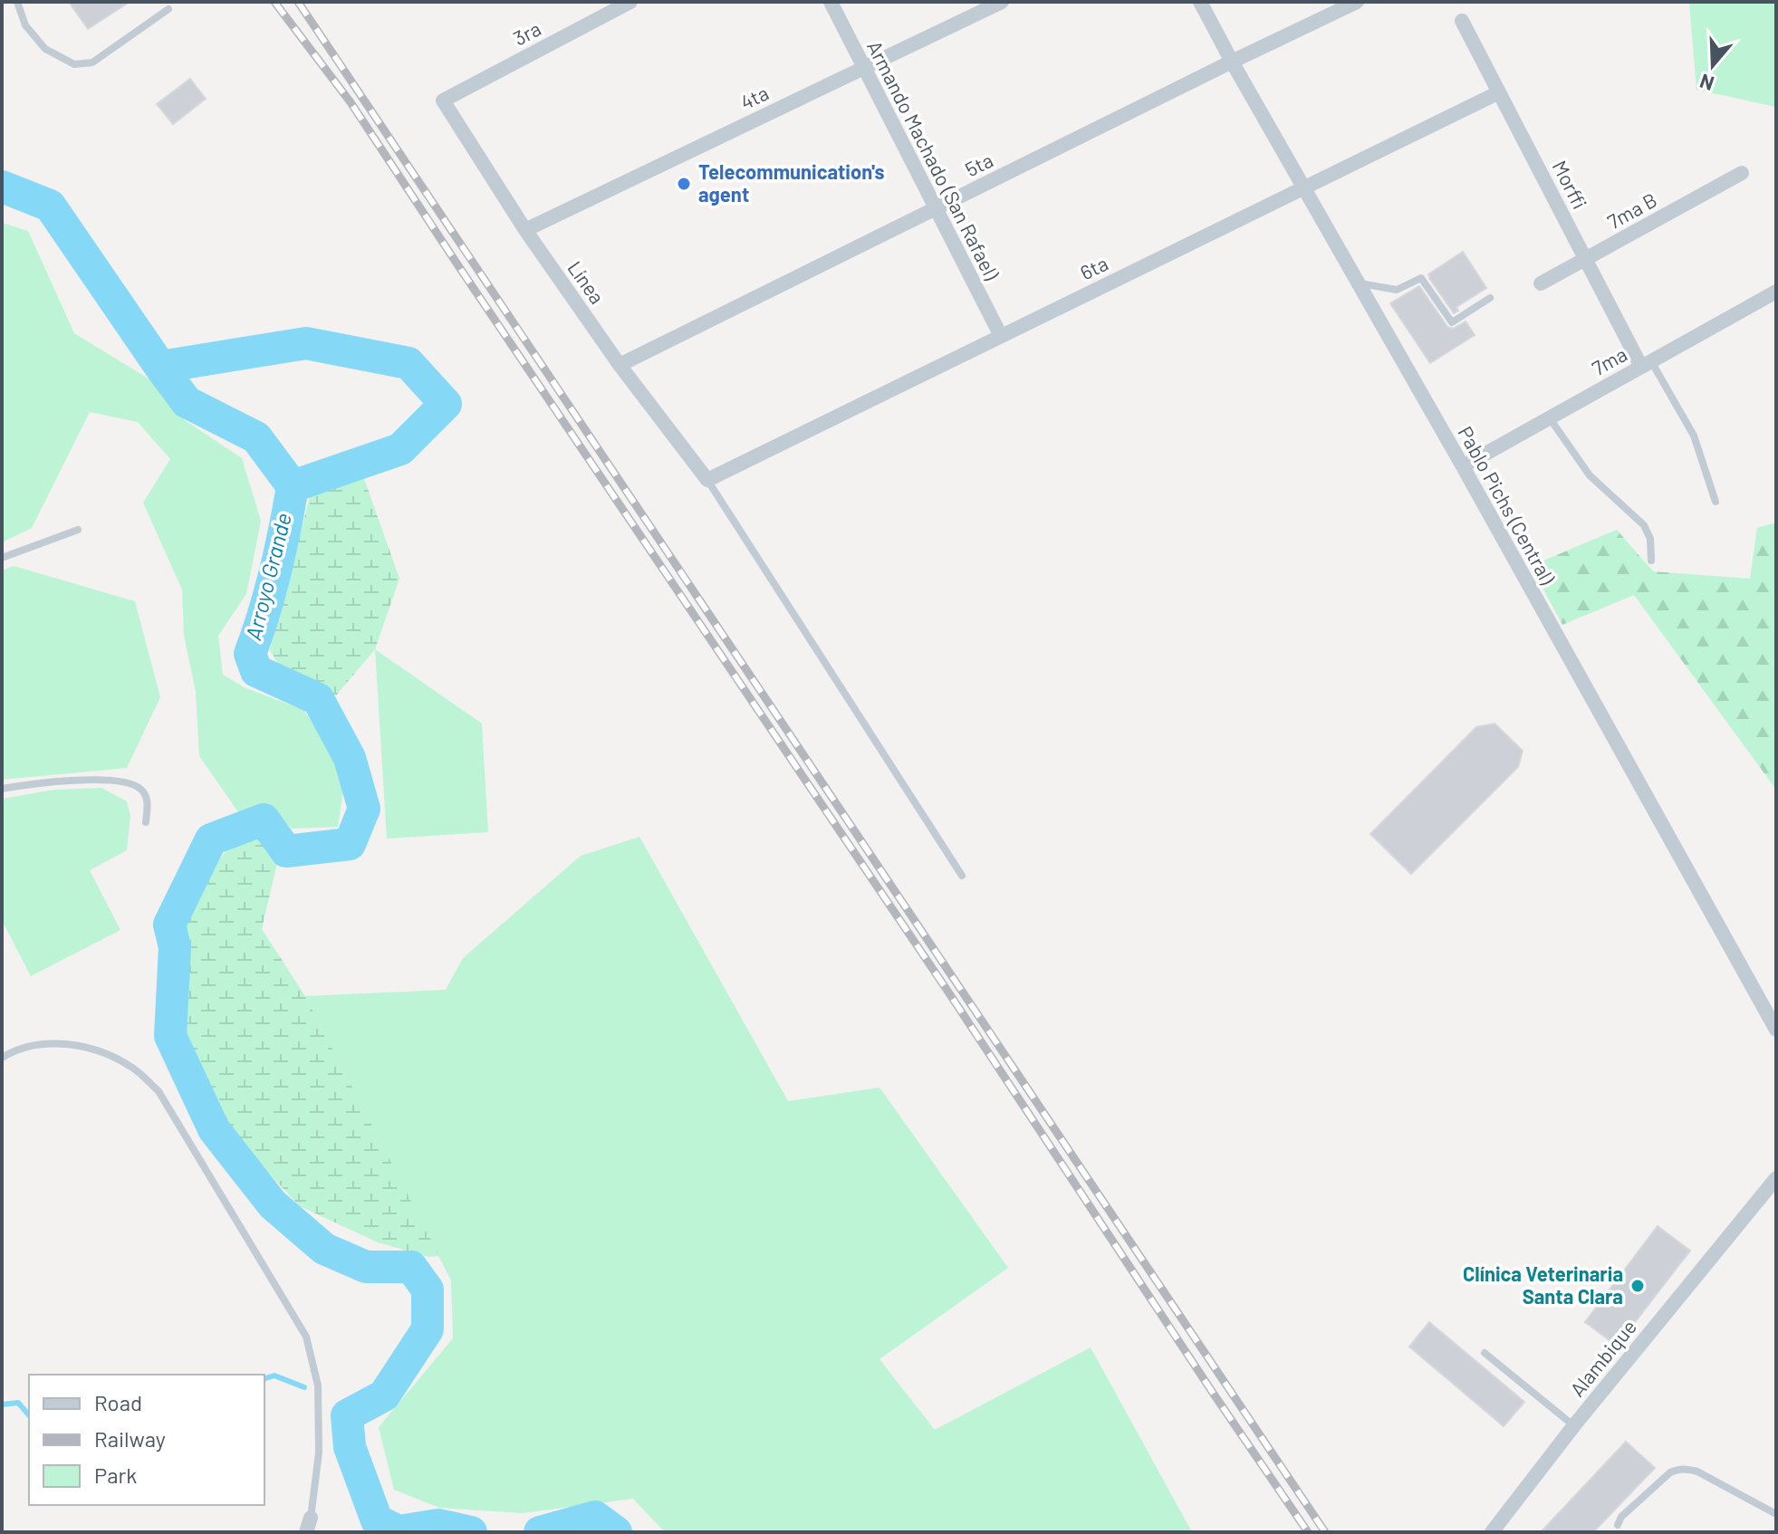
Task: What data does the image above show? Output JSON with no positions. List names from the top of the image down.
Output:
{
  "streets": {
    "street": [
      "3ra",
      "4ta",
      "Armando Machado (San Rafael)",
      "5ta",
      "Morffi",
      "7ma B",
      "6ta",
      "Línea",
      "7ma",
      "Pablo Pichs (Central)",
      "Alambique"
    ]
  },
  "crossings": [
    ["3ra", "Línea"],
    ["4ta", "Armando Machado (San Rafael)"],
    ["4ta", "Línea"],
    ["Armando Machado (San Rafael)", "5ta"],
    ["Armando Machado (San Rafael)", "6ta"],
    ["5ta", "Línea"],
    ["5ta", "Pablo Pichs (Central)"],
    ["Morffi", "7ma B"],
    ["Morffi", "6ta"],
    ["Morffi", "7ma"],
    ["6ta", "Línea"],
    ["6ta", "Pablo Pichs (Central)"],
    ["7ma", "Pablo Pichs (Central)"]
  ],
  "water": ["Arroyo Grande"],
  "places": ["Telecommunication's agent", "Clínica Veterinaria Santa Clara"],
  "legend": ["Road", "Railway", "Park"],
  "north": "bottom"
}
